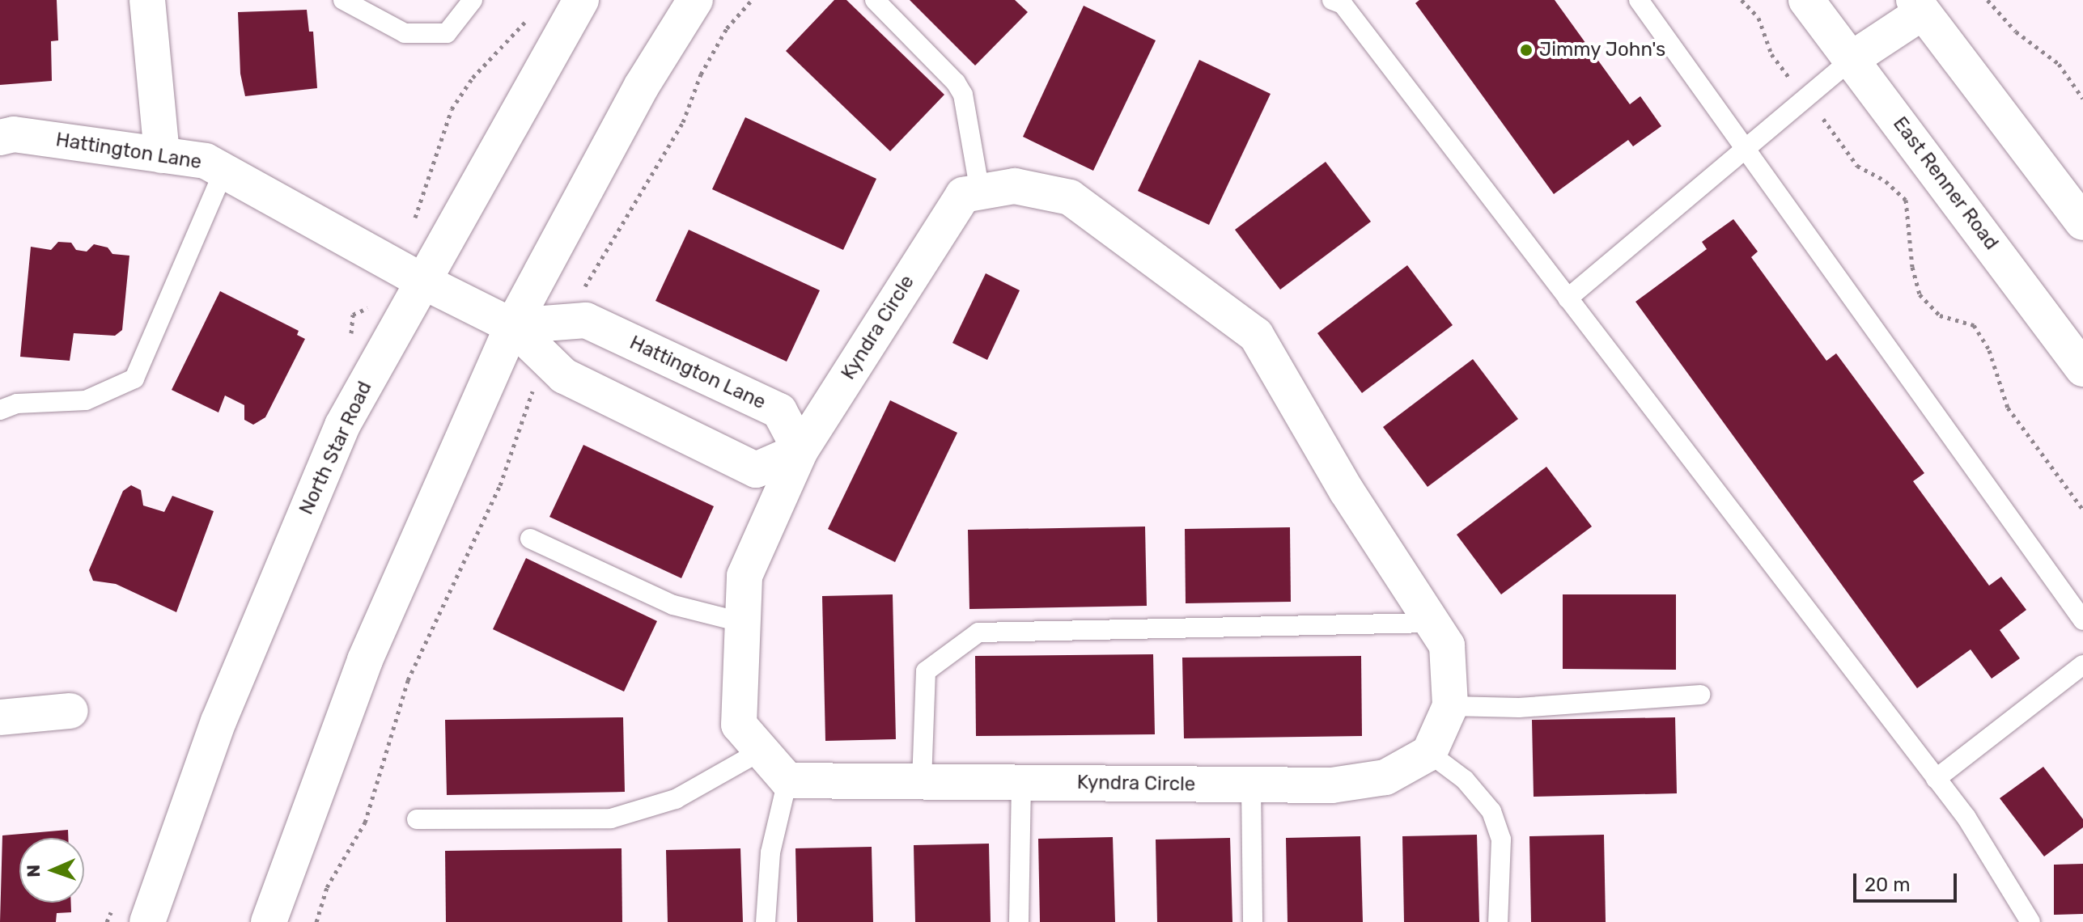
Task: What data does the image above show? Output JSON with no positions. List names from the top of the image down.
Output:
{
  "streets": {
    "street": [
      "Hattington Lane",
      "East Renner Road",
      "Kyndra Circle",
      "North Star Road"
    ]
  },
  "crossings": [
    ["Hattington Lane", "Kyndra Circle"],
    ["Hattington Lane", "North Star Road"]
  ],
  "places": ["Jimmy John's"],
  "scale_bar": "20 m",
  "north": "left"
}
